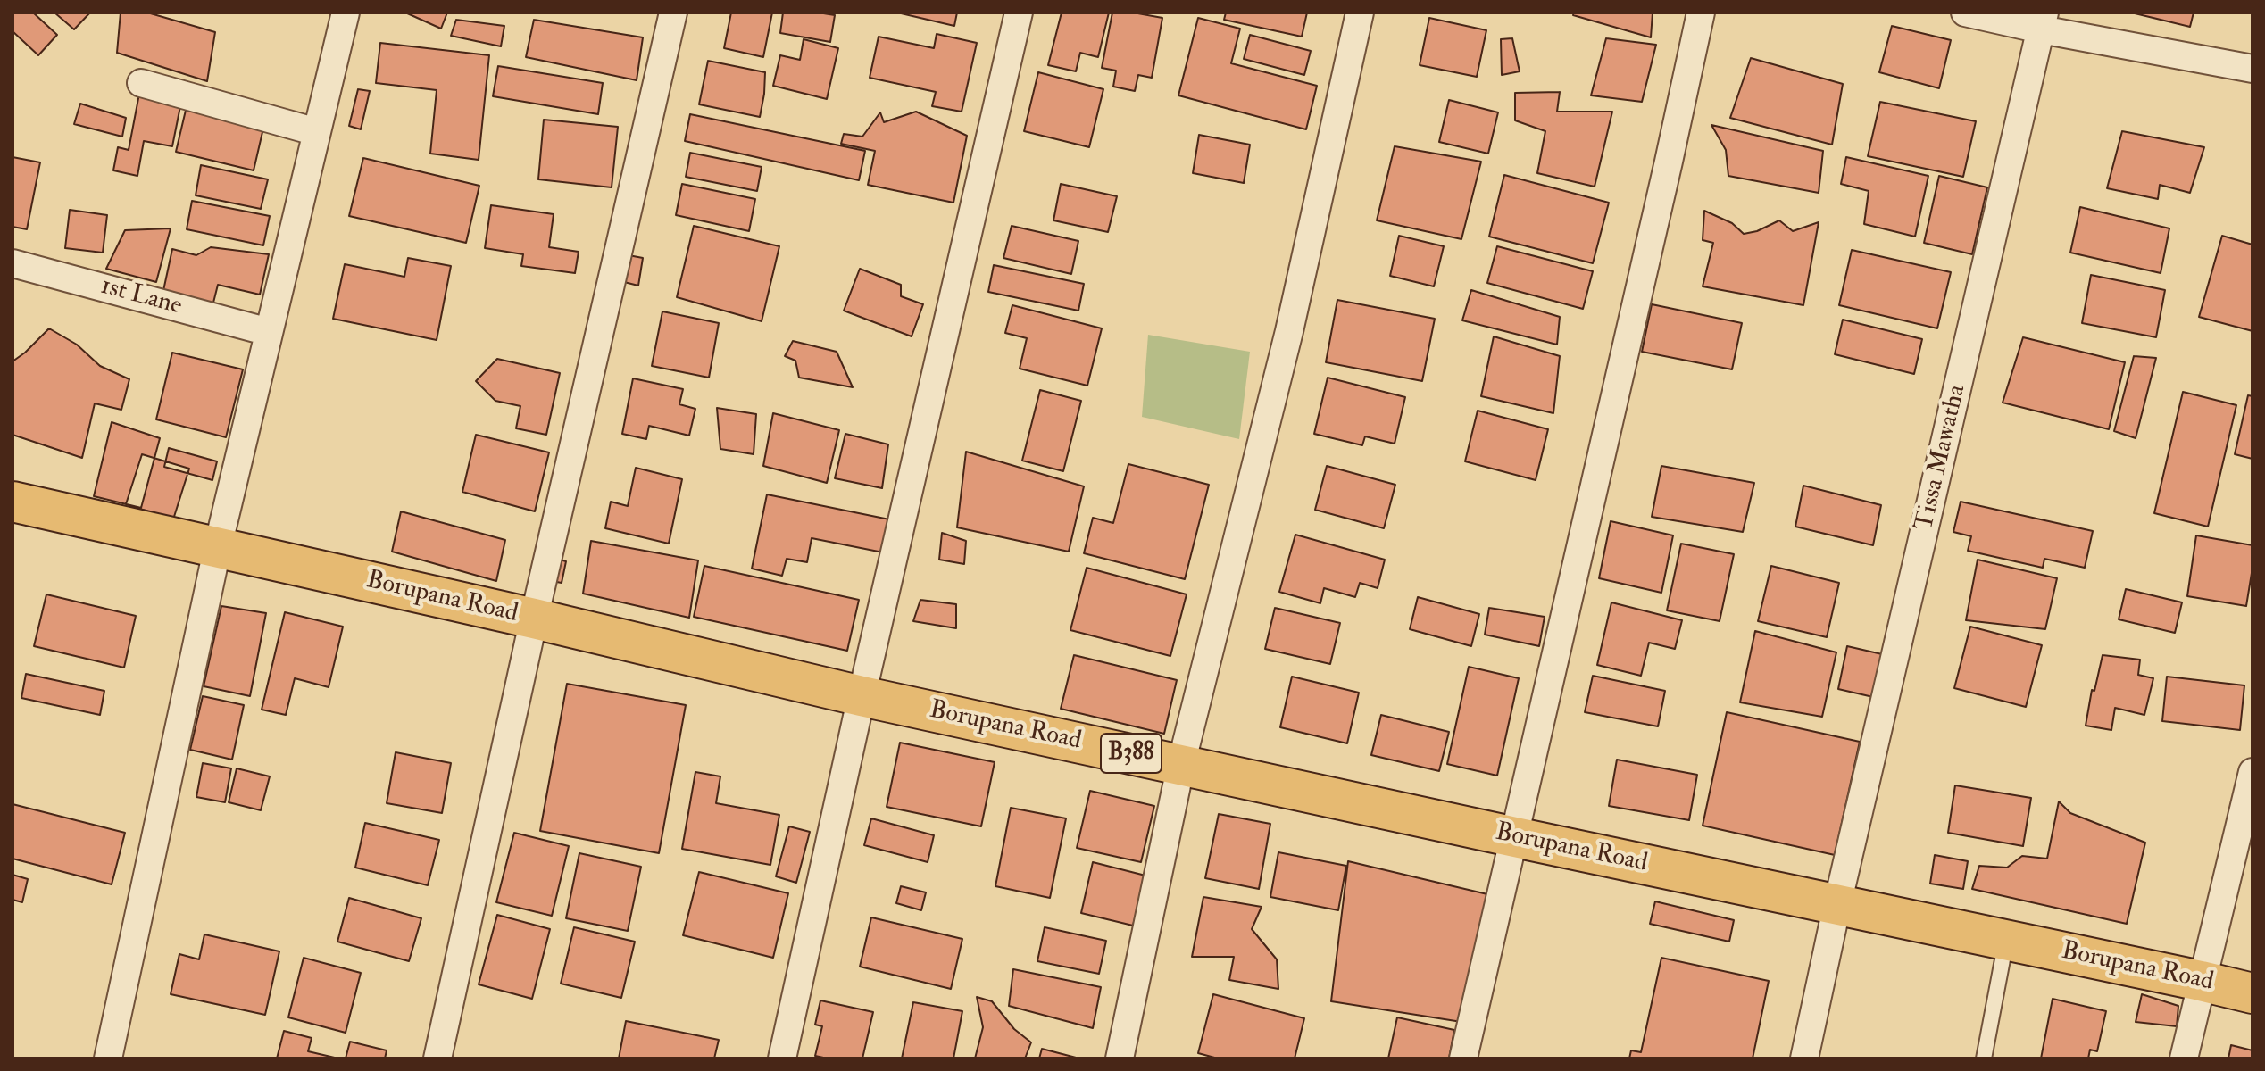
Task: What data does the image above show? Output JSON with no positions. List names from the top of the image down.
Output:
{
  "streets": {
    "main road": ["Borupana Road", "B388"],
    "street": ["1st Lane", "Tissa Mawatha"]
  },
  "crossings": [
    ["Tissa Mawatha", "Borupana Road"]
  ]
}
